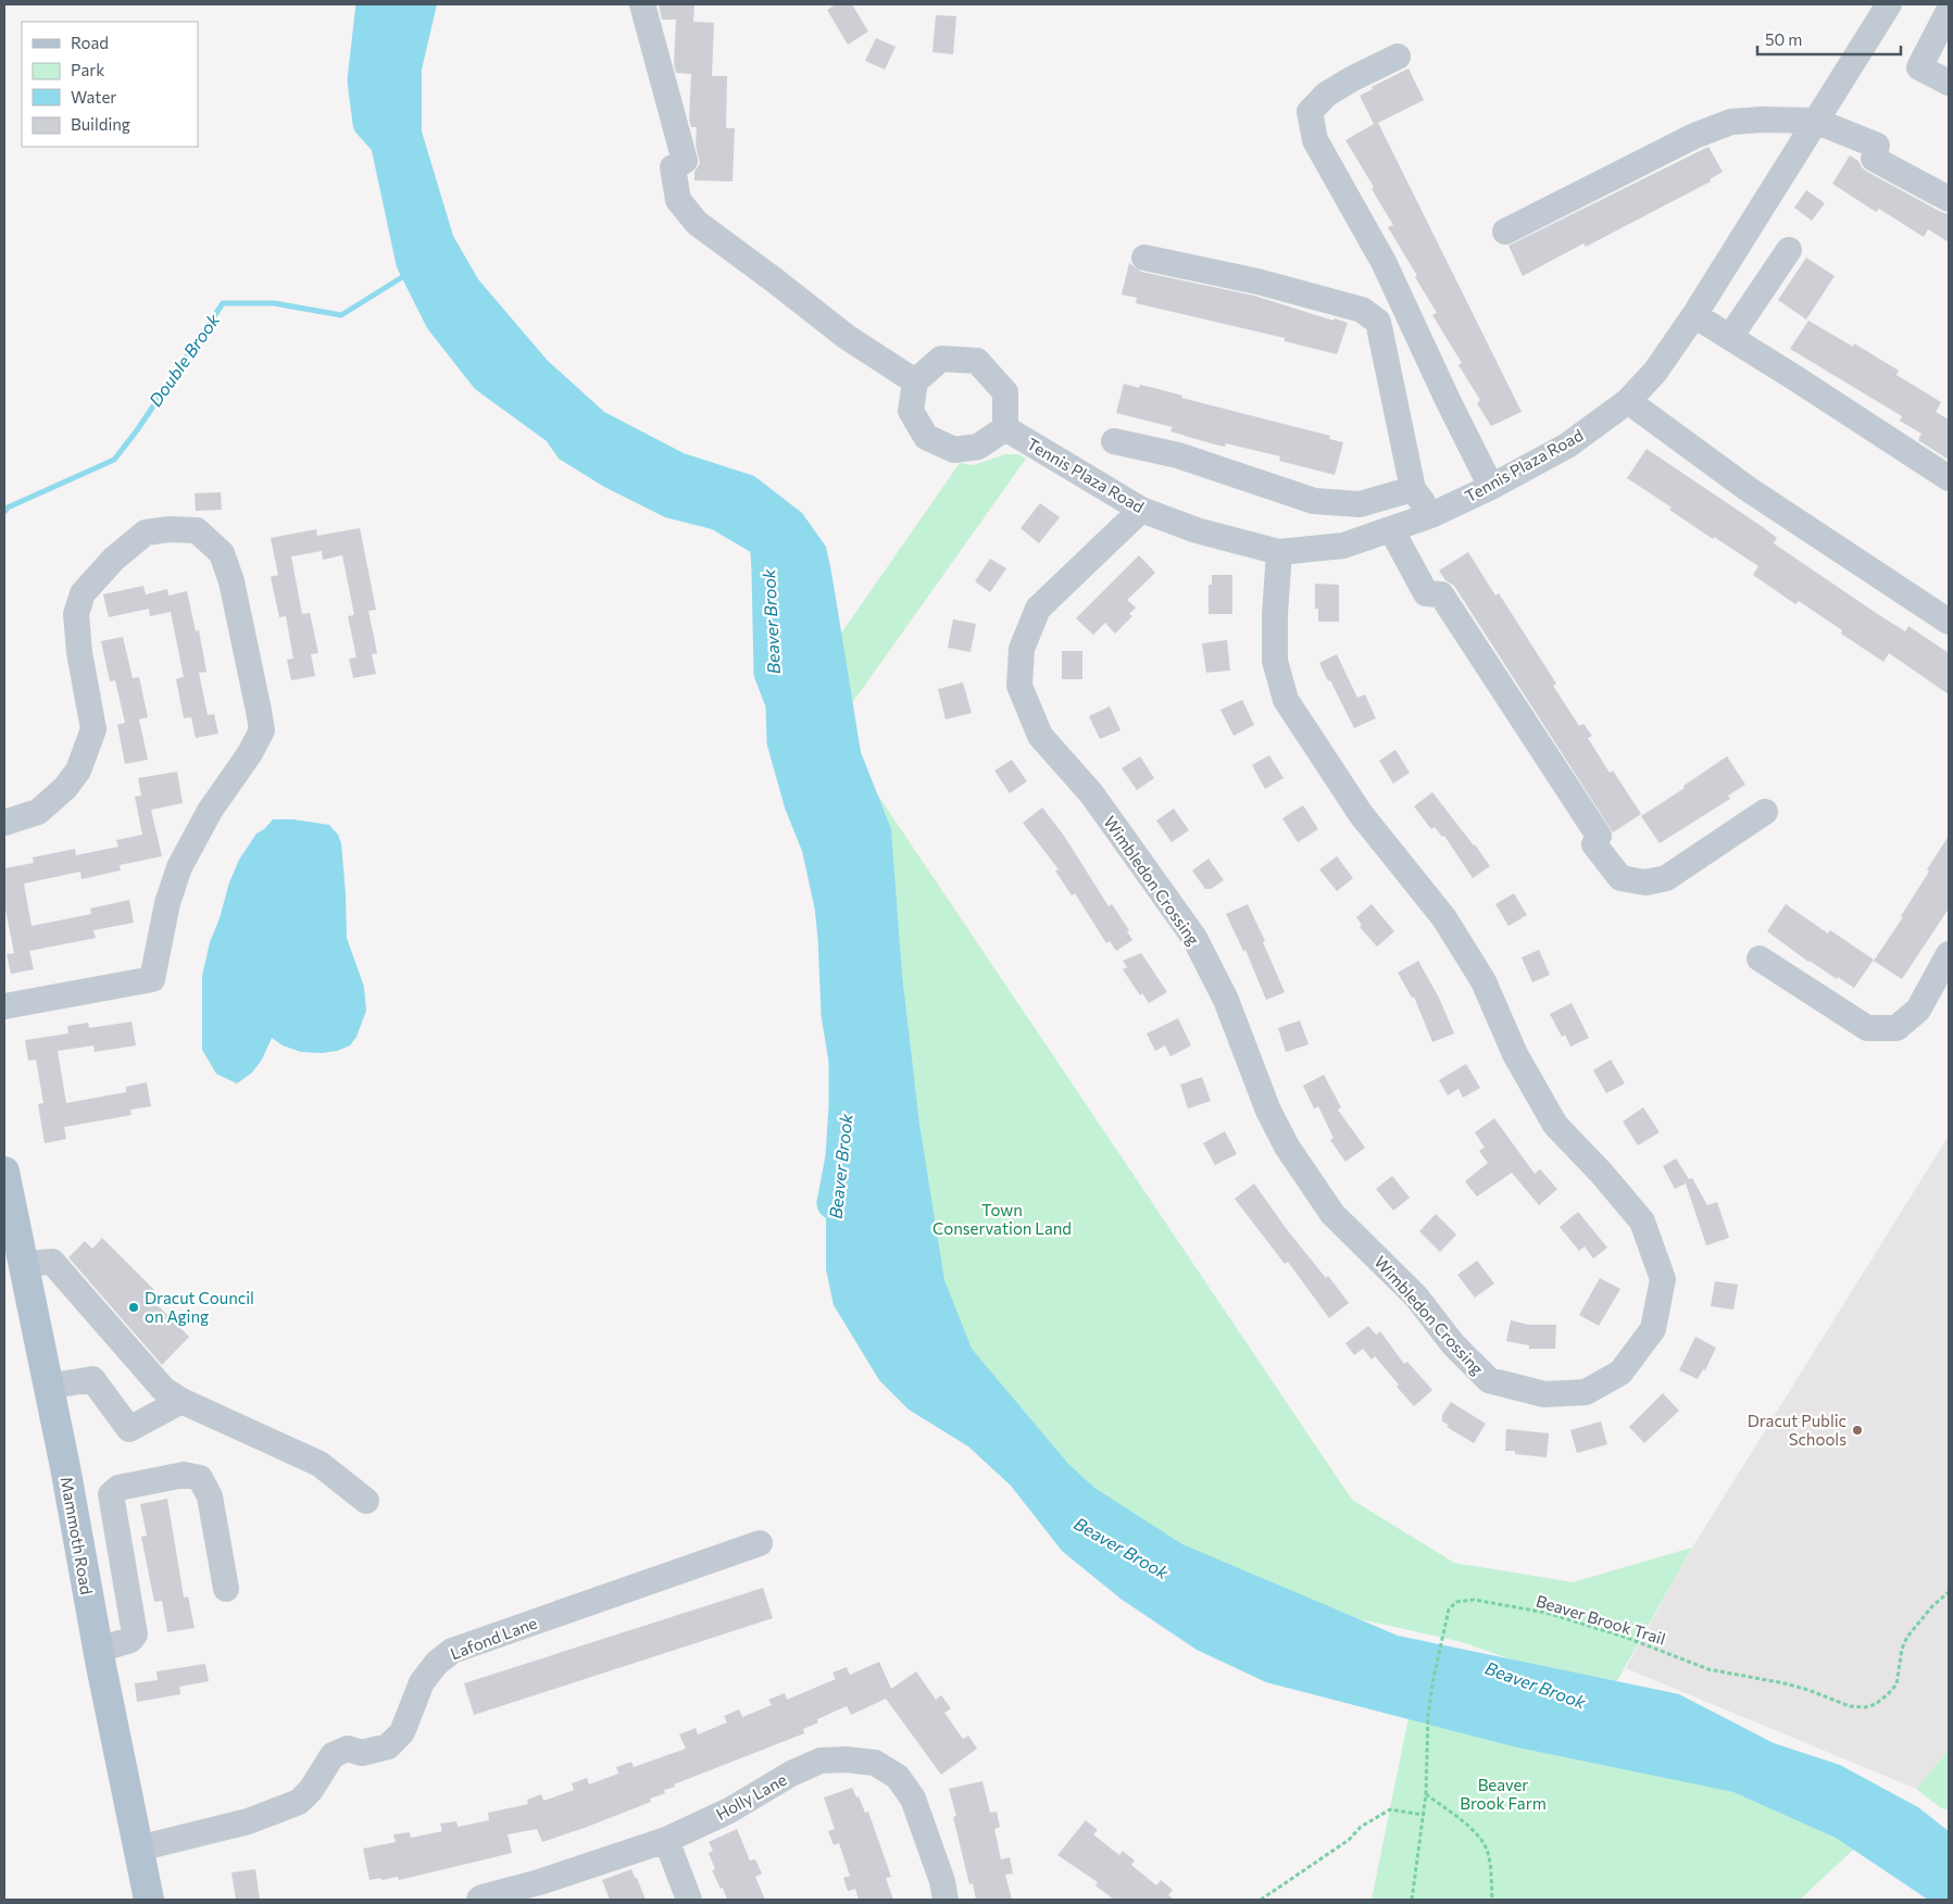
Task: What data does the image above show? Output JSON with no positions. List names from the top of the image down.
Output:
{
  "streets": {
    "main road": ["Mammoth Road"],
    "street": [
      "Tennis Plaza Road",
      "Wimbledon Crossing",
      "Lafond Lane",
      "Holly Lane"
    ],
    "path": ["Beaver Brook Trail"]
  },
  "crossings": [
    ["Tennis Plaza Road", "Wimbledon Crossing"],
    ["Mammoth Road", "Lafond Lane"]
  ],
  "water": ["Double Brook", "Beaver Brook"],
  "parks": ["Town Conservation Land", "Beaver Brook Farm"],
  "places": ["Dracut Council on Aging", "Dracut Public Schools"],
  "legend": [
    "Road",
    "Park",
    "Water",
    "Building"
  ],
  "scale_bar": "50 m"
}
